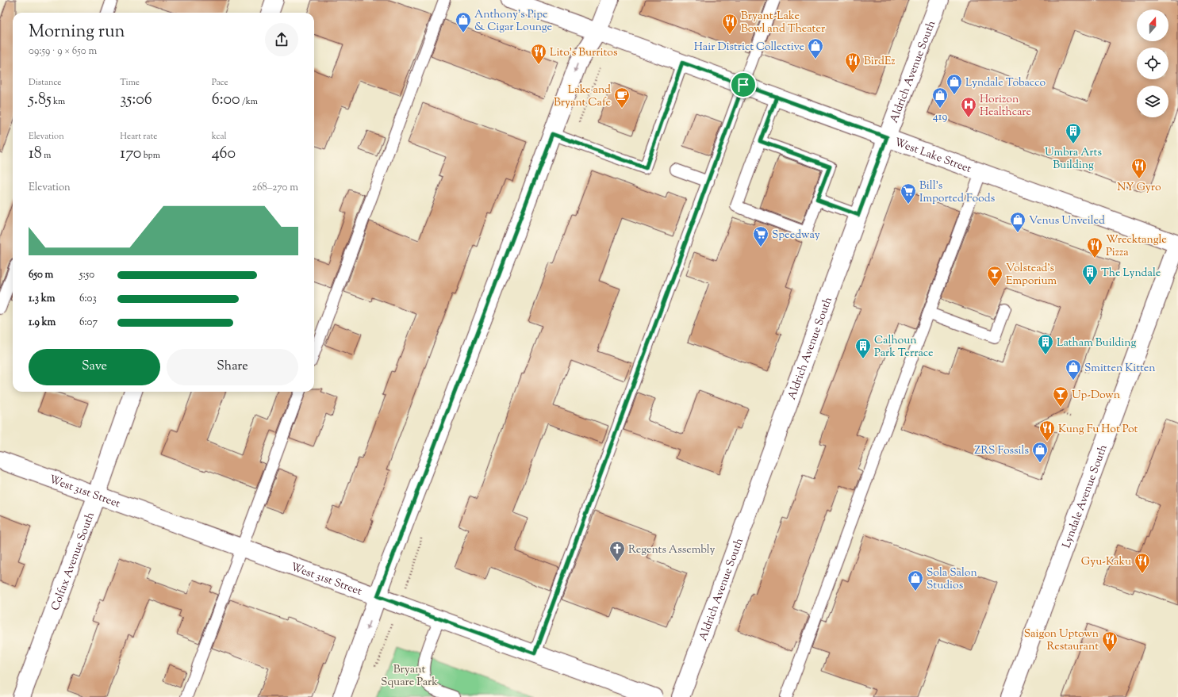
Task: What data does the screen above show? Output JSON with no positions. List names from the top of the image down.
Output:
{
  "streets": {
    "street": [
      "Aldrich Avenue South",
      "West Lake Street",
      "West 31st Street",
      "Lyndale Avenue South",
      "Colfax Avenue South"
    ]
  },
  "crossings": [
    ["Aldrich Avenue South", "West Lake Street"],
    ["West Lake Street", "Lyndale Avenue South"],
    ["West 31st Street", "Colfax Avenue South"]
  ],
  "parks": ["Bryant Square Park"],
  "places": {
    "shop": [
      "Anthony's Pipe & Cigar Lounge",
      "Hair District Collective",
      "Lyndale Tobacco",
      "419",
      "Venus Unveiled",
      "Smitten Kitten",
      "ZRS Fossils",
      "Sola Salon Studios"
    ],
    "restaurant": [
      "Bryant-Lake Bowl and Theater",
      "Lito's Burritos",
      "BirdEz",
      "NY Gyro",
      "Wrecktangle Pizza",
      "Kung Fu Hot Pot",
      "Gyu-Kaku",
      "Saigon Uptown Restaurant"
    ],
    "cafe": ["Lake and Bryant Cafe"],
    "hospital": ["Horizon Healthcare"],
    "building": [
      "Umbra Arts Building",
      "The Lyndale",
      "Latham Building",
      "Calhoun Park Terrace"
    ],
    "supermarket": ["Bill's Imported Foods", "Speedway"],
    "bar": ["Volstead's Emporium", "Up-Down"],
    "church": ["Regents Assembly"]
  },
  "north": "top",
  "page": {
    "heading": ["Morning run", "09:59 · 9 × 650 m"],
    "stats": [
      ["Distance", "5.85 km"],
      ["Time", "35:06"],
      ["Pace", "6:00 /km"],
      ["Elevation", "18 m"],
      ["Heart rate", "170 bpm"],
      ["kcal", "460"]
    ],
    "chart": ["Elevation", "268–270 m"],
    "list": [
      {
        "name": "650 m",
        "note": "5:50"
      },
      {
        "name": "1.3 km",
        "note": "6:03"
      },
      {
        "name": "1.9 km",
        "note": "6:07"
      }
    ],
    "buttons": ["Save", "Share"]
  }
}
